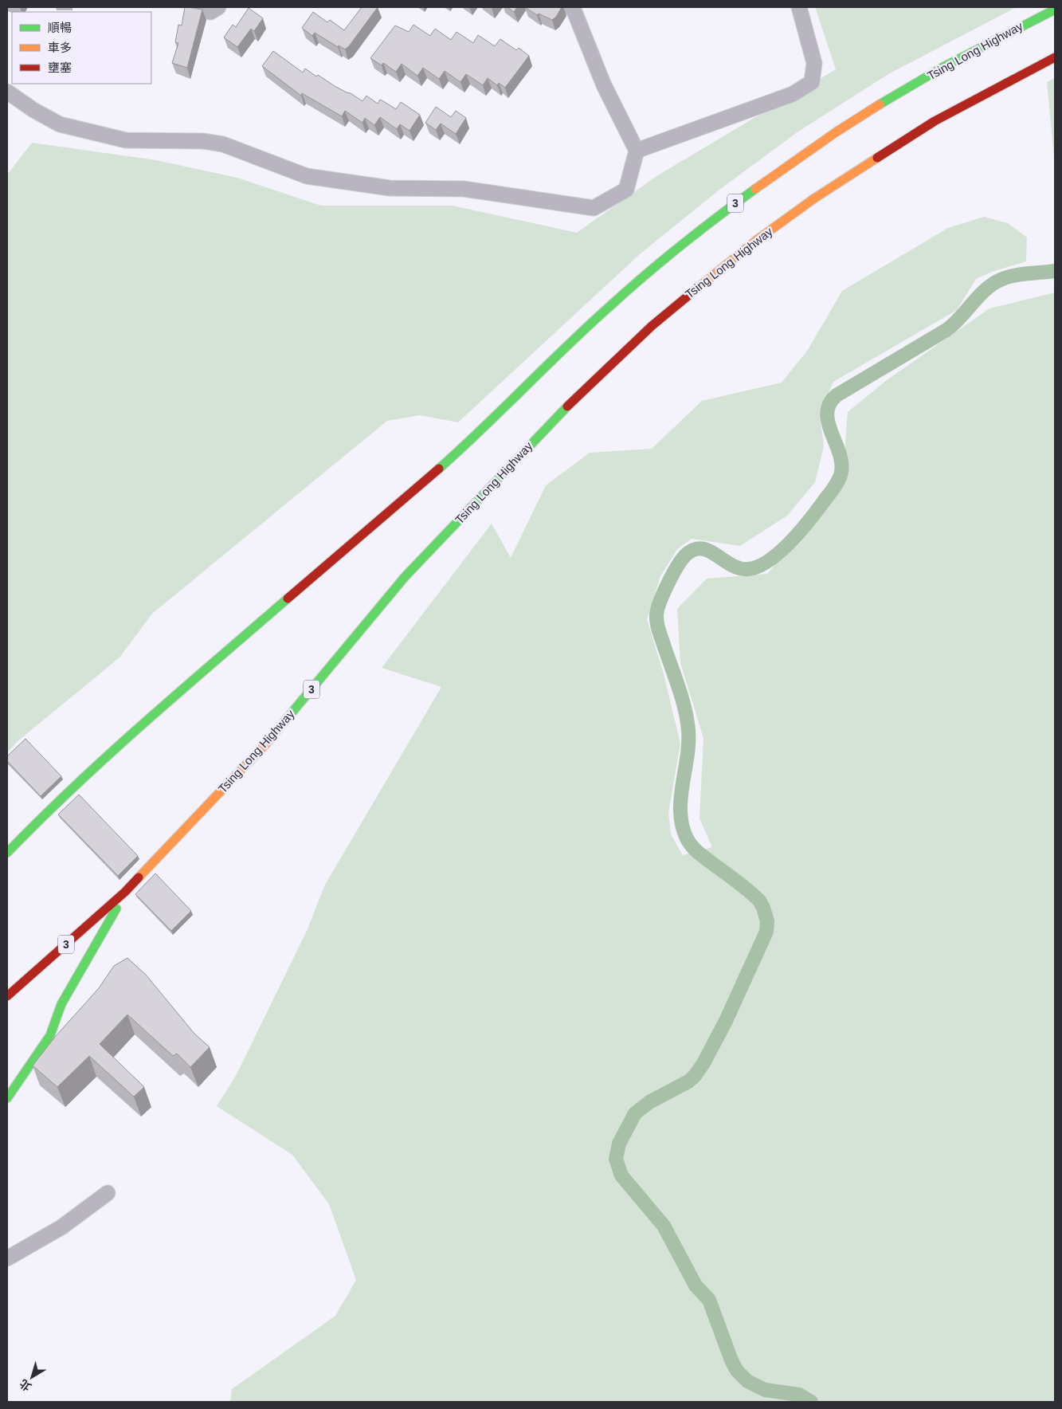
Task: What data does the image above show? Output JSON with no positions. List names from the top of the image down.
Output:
{
  "streets": {
    "highway": ["Tsing Long Highway", "3"]
  },
  "legend": ["順暢", "車多", "壅塞"],
  "north": "bottom left"
}
